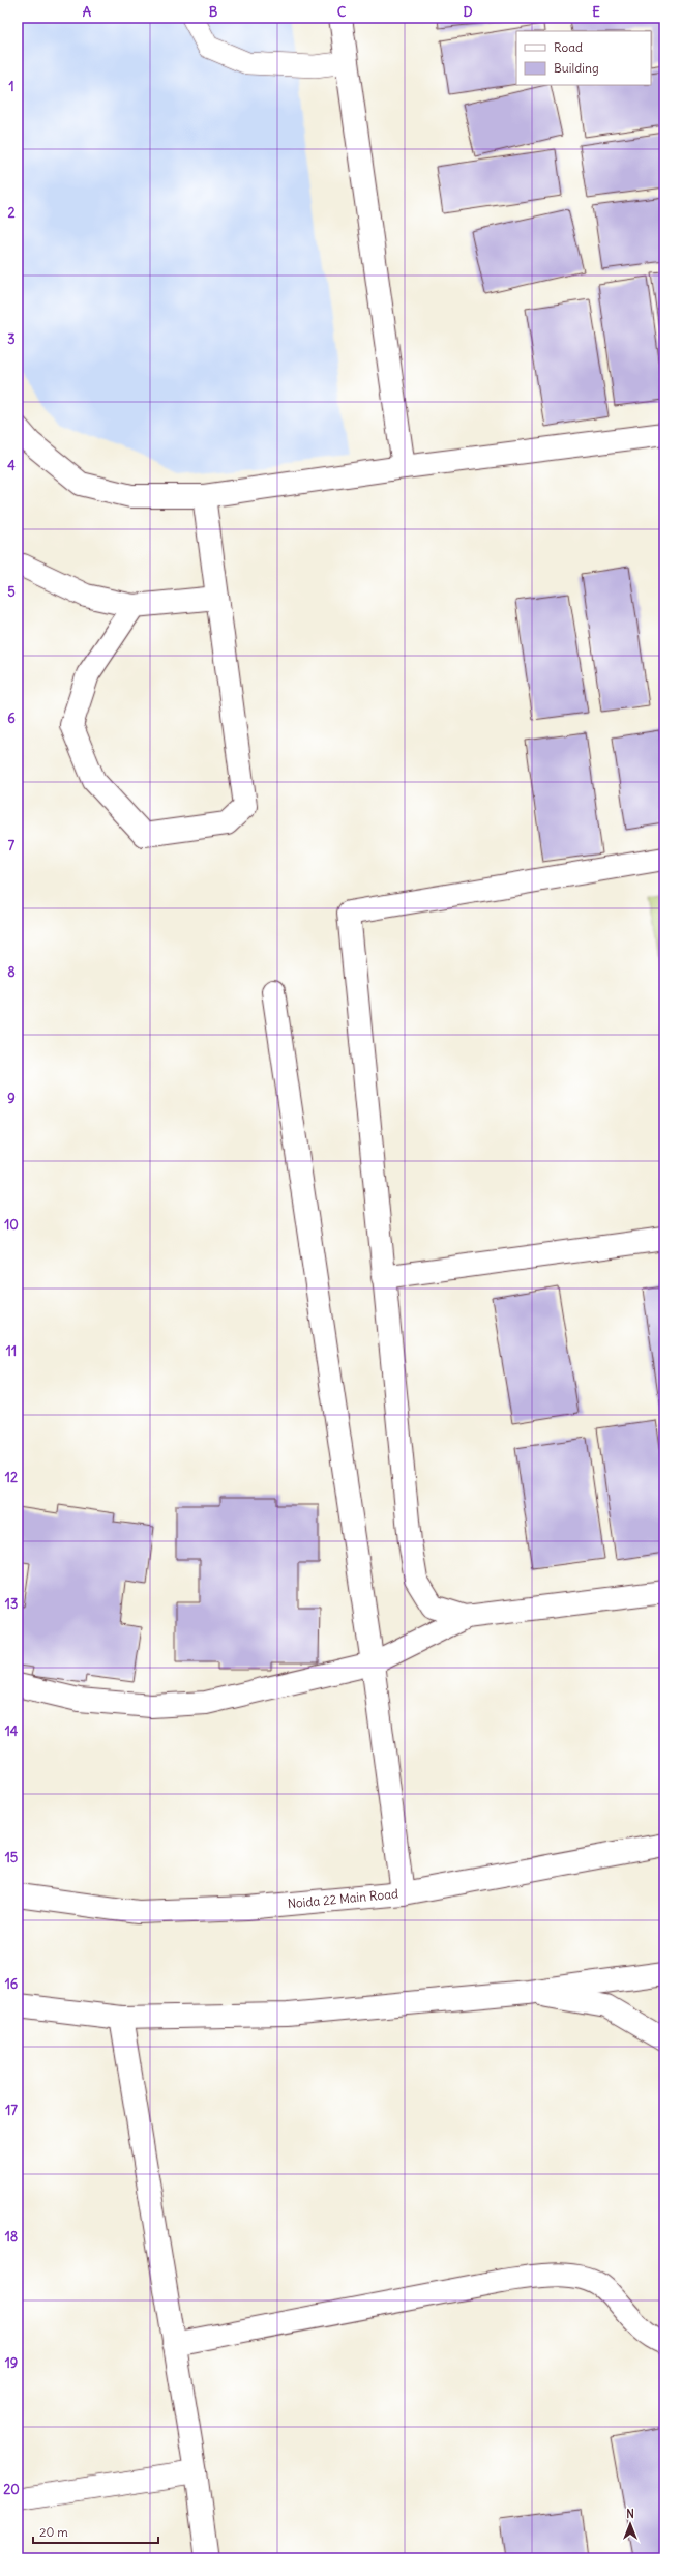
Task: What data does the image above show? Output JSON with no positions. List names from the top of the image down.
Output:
{
  "streets": {
    "street": ["Noida 22 Main Road"]
  },
  "legend": ["Road", "Building"],
  "scale_bar": "20 m",
  "north": "top",
  "grid": {
    "columns": [
      "A",
      "B",
      "C",
      "D",
      "E"
    ],
    "rows": [
      "1",
      "2",
      "3",
      "4",
      "5",
      "6",
      "7",
      "8",
      "9",
      "10",
      "11",
      "12",
      "13",
      "14",
      "15",
      "16",
      "17",
      "18",
      "19",
      "20"
    ]
  }
}
